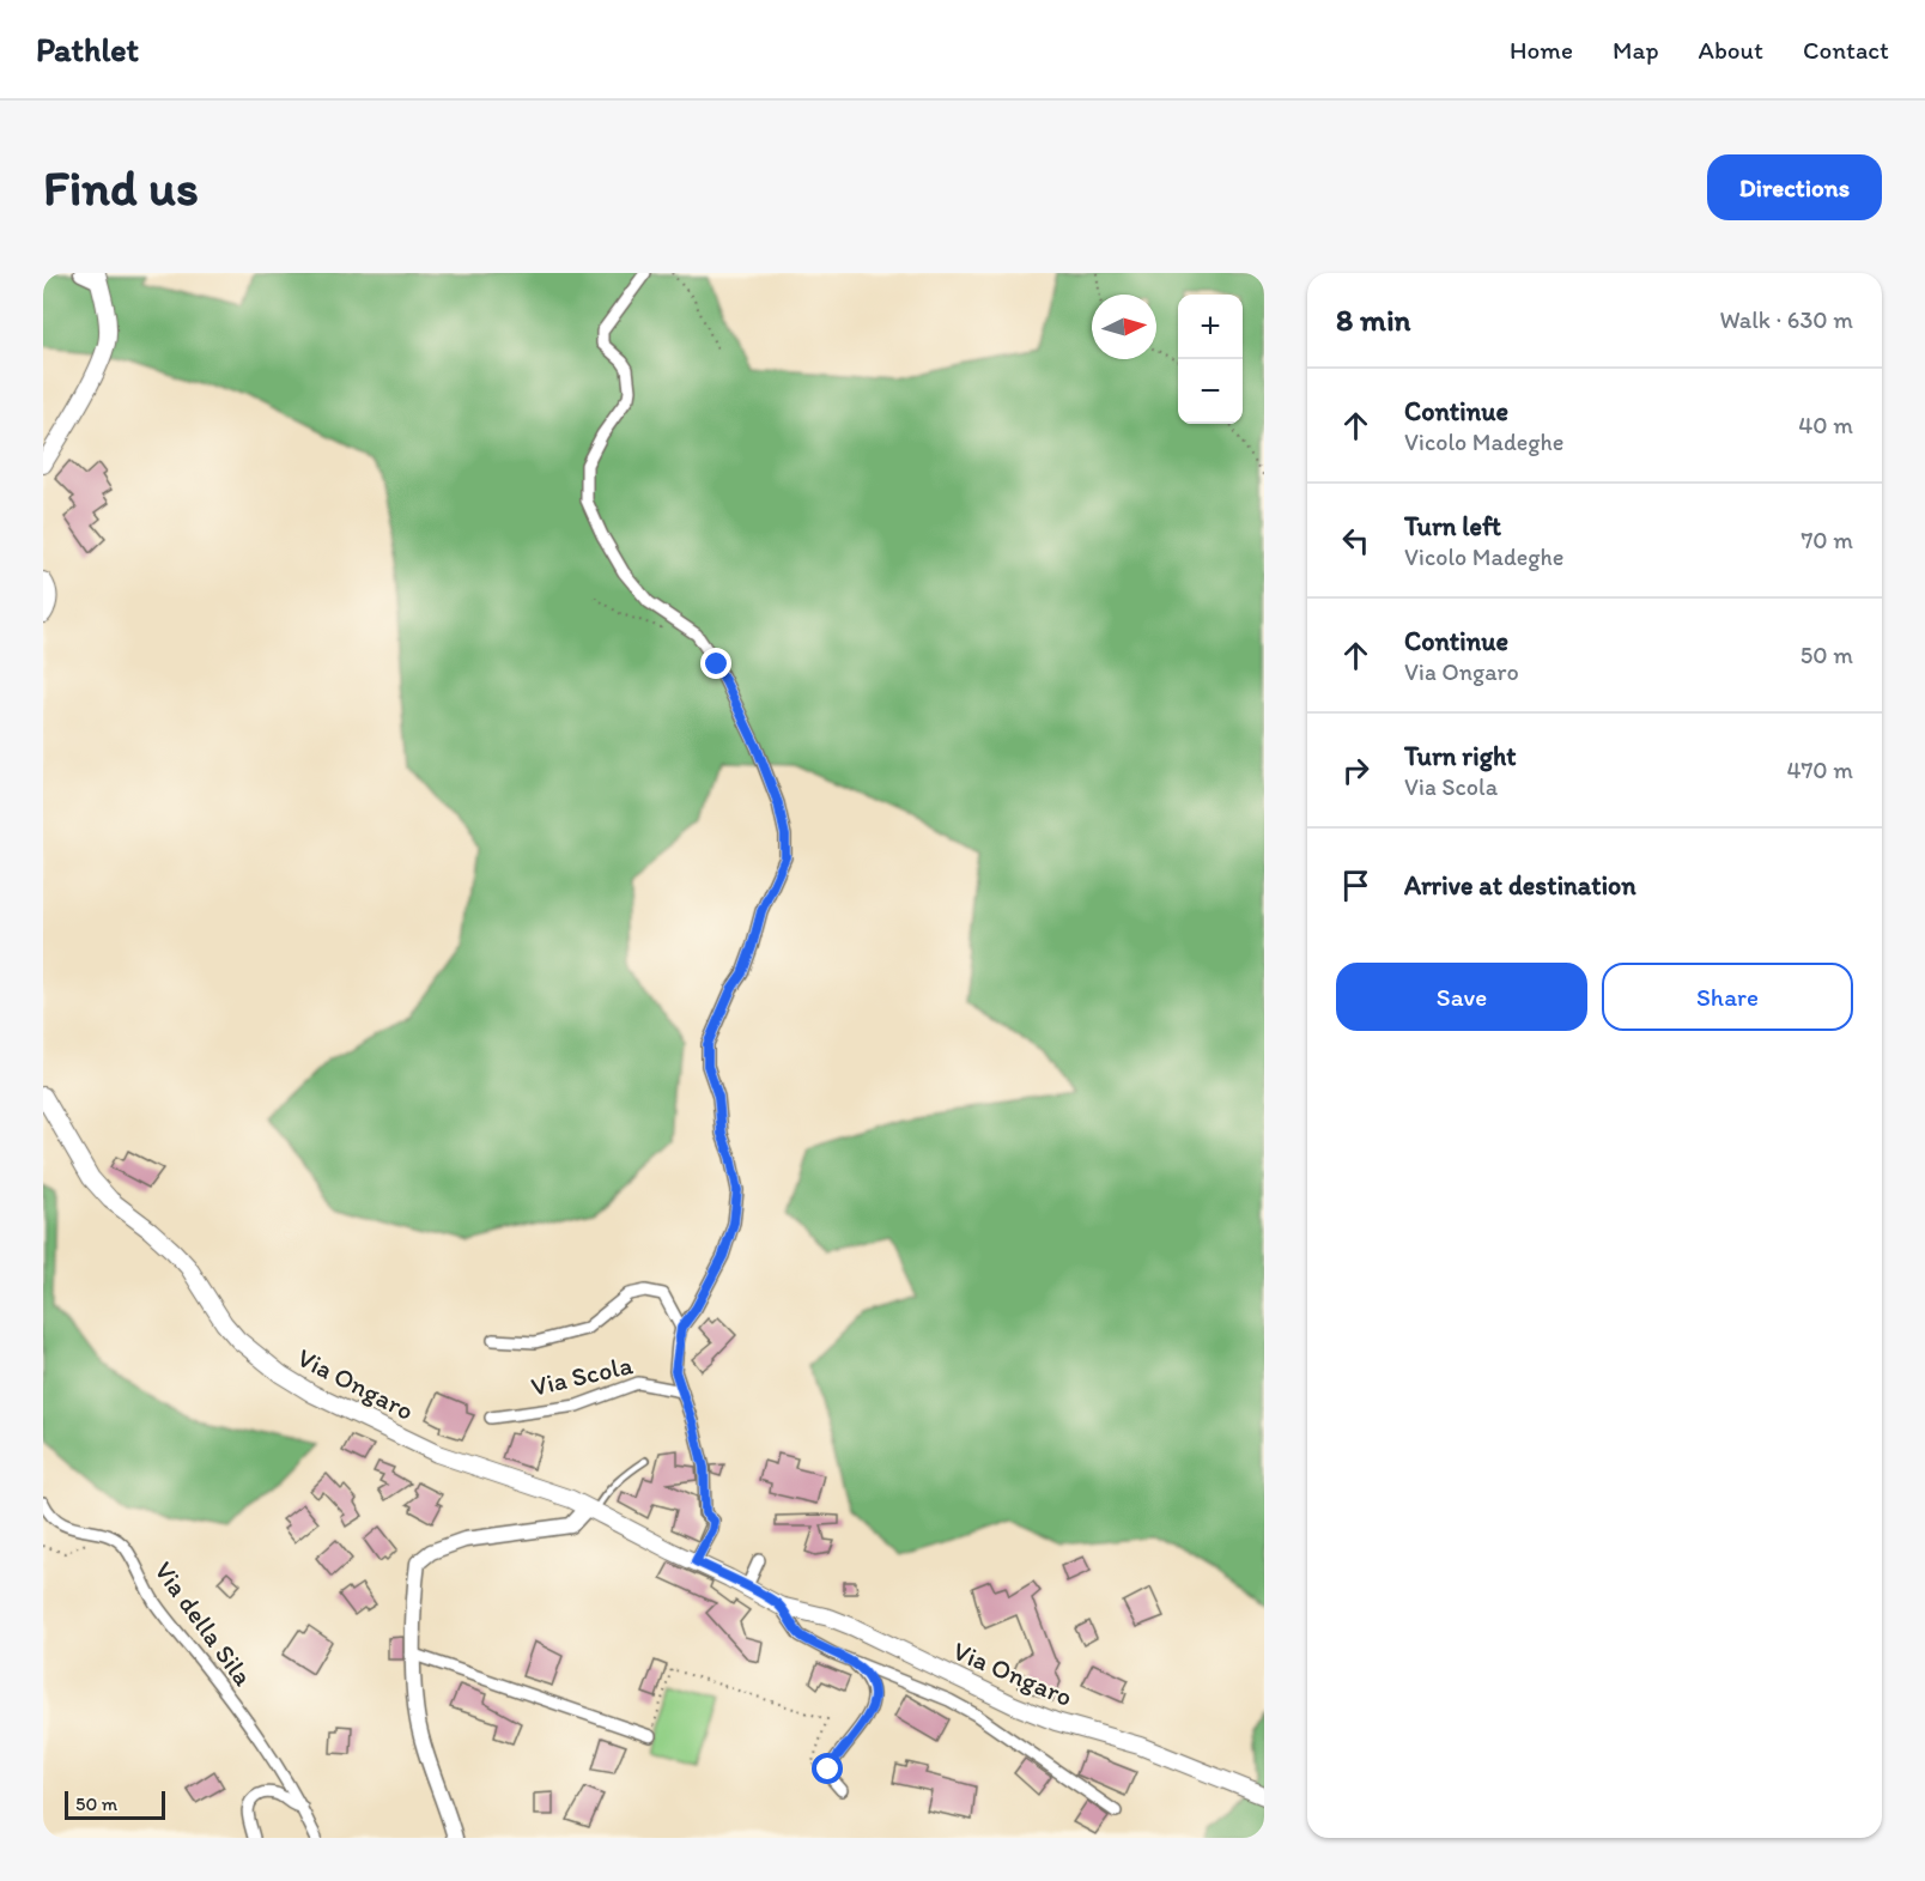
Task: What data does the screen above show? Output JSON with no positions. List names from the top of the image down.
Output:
{
  "streets": {
    "main road": ["Via Ongaro"],
    "street": ["Via Scola", "Via della Sila"]
  },
  "scale_bar": "50 m",
  "north": "right",
  "page": {
    "header": "Pathlet",
    "nav": [
      "Home",
      "Map",
      "About",
      "Contact"
    ],
    "buttons": [
      "Directions",
      ["Save", "Share"]
    ],
    "title": "Find us",
    "heading": ["8 min", "Walk · 630 m"],
    "map_buttons": ["+", "−"],
    "list": [
      ["Continue", "Vicolo Madeghe", "40 m"],
      ["Turn left", "Vicolo Madeghe", "70 m"],
      ["Continue", "Via Ongaro", "50 m"],
      ["Turn right", "Via Scola", "470 m"],
      "Arrive at destination"
    ],
    "scale": "50 m"
  }
}
